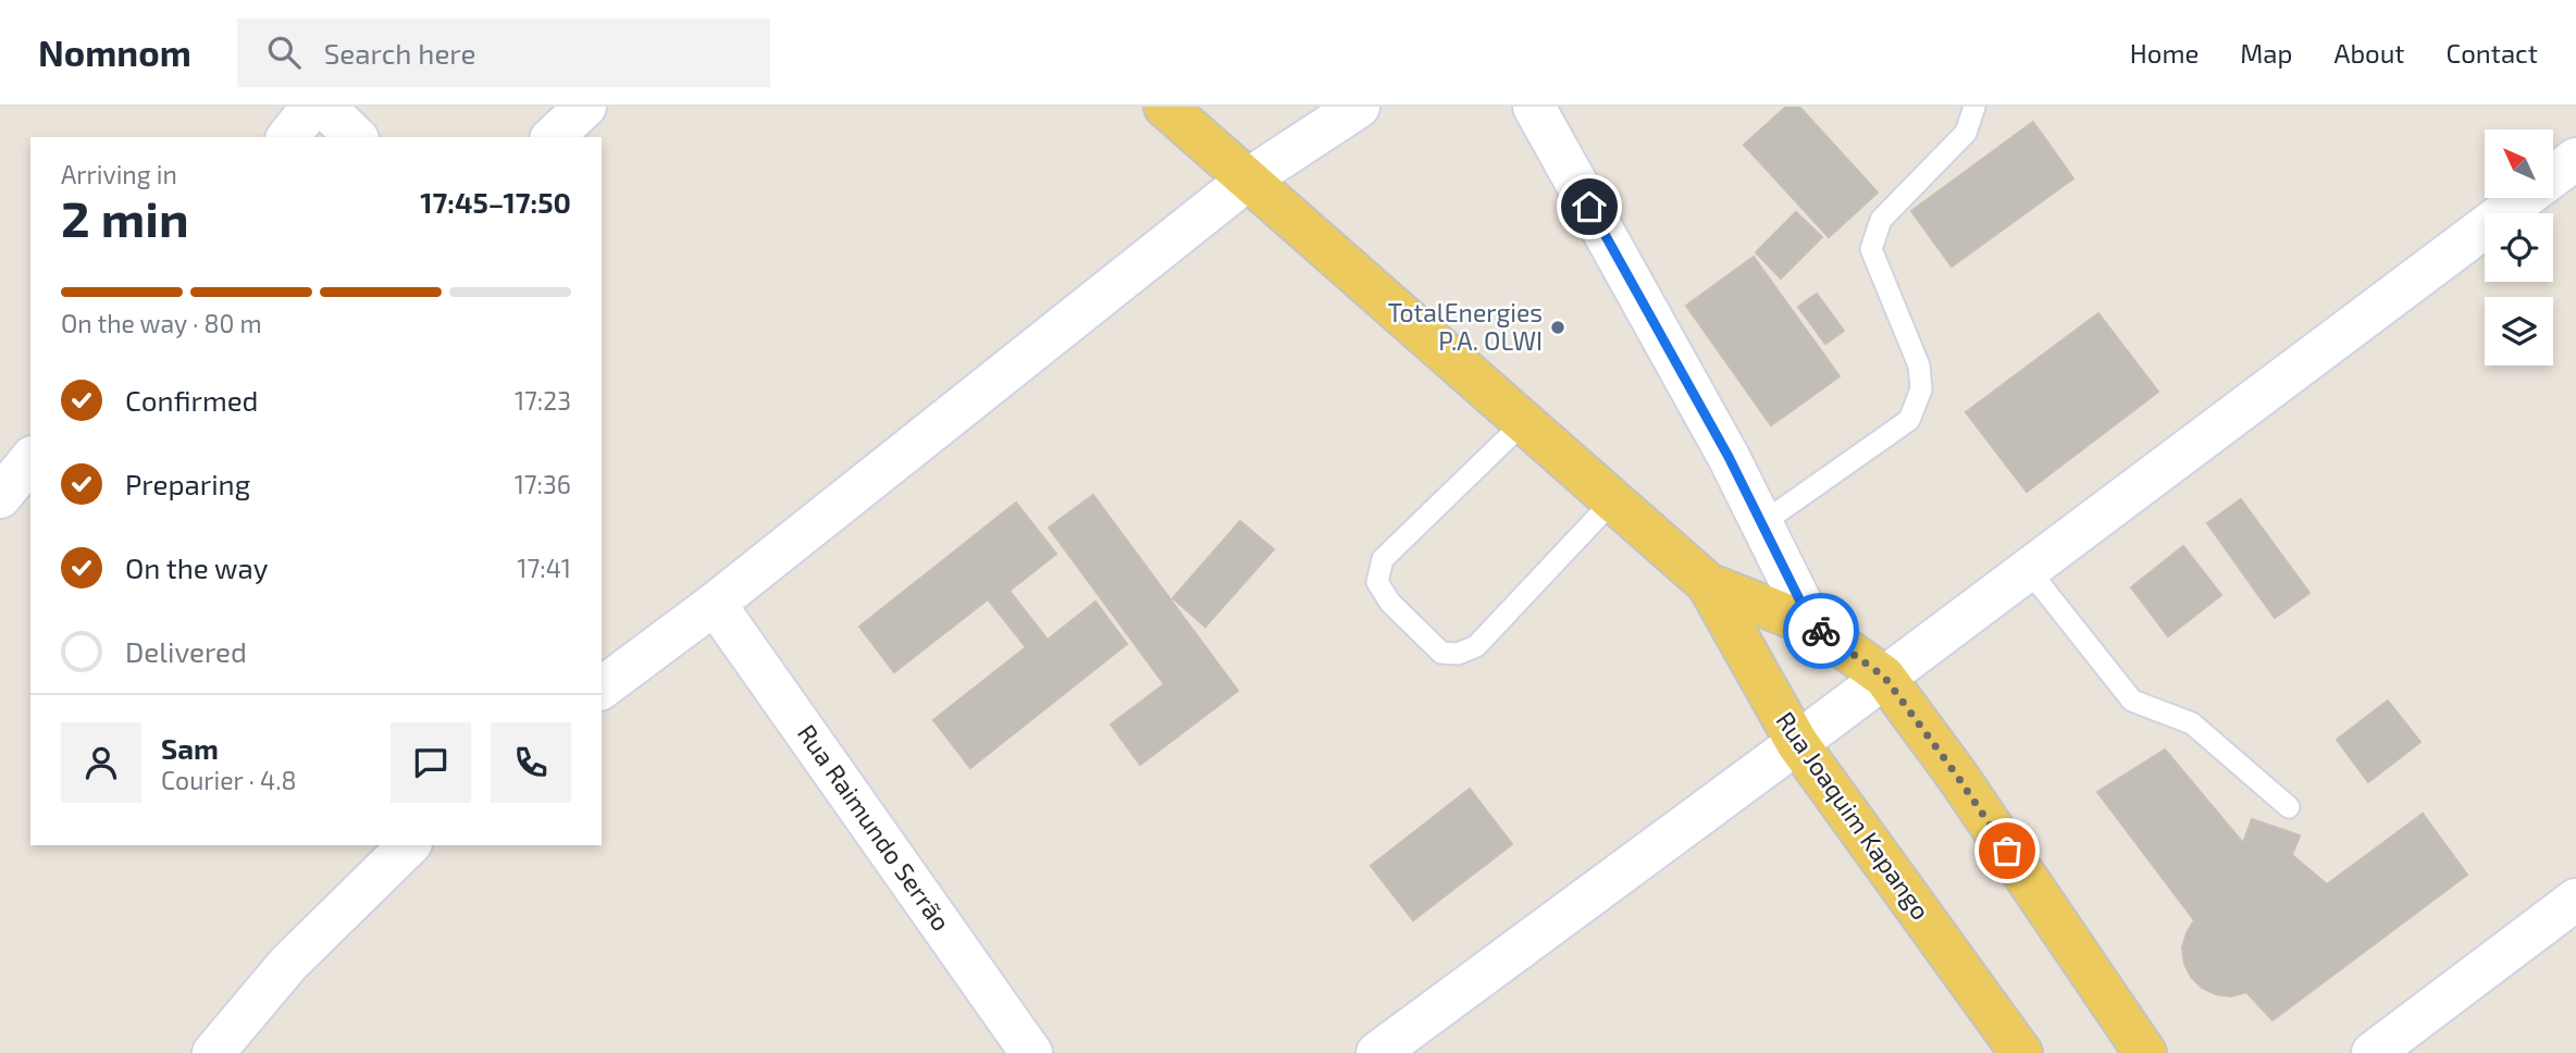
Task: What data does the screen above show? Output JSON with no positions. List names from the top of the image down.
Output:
{
  "streets": {
    "main road": ["Rua Joaquim Kapango"],
    "street": ["Rua Raimundo Serrão"]
  },
  "places": ["TotalEnergies P.A. OLWI"],
  "north": "top left",
  "page": {
    "header": "Nomnom",
    "search": "Search here",
    "nav": [
      "Home",
      "Map",
      "About",
      "Contact"
    ],
    "heading": ["2 min", "Arriving in", "17:45–17:50"],
    "panel": ["Sam", "Courier · 4.8"],
    "bar": "On the way · 80 m",
    "list": [
      ["Confirmed", "17:23"],
      ["Preparing", "17:36"],
      ["On the way", "17:41"],
      "Delivered"
    ]
  }
}
